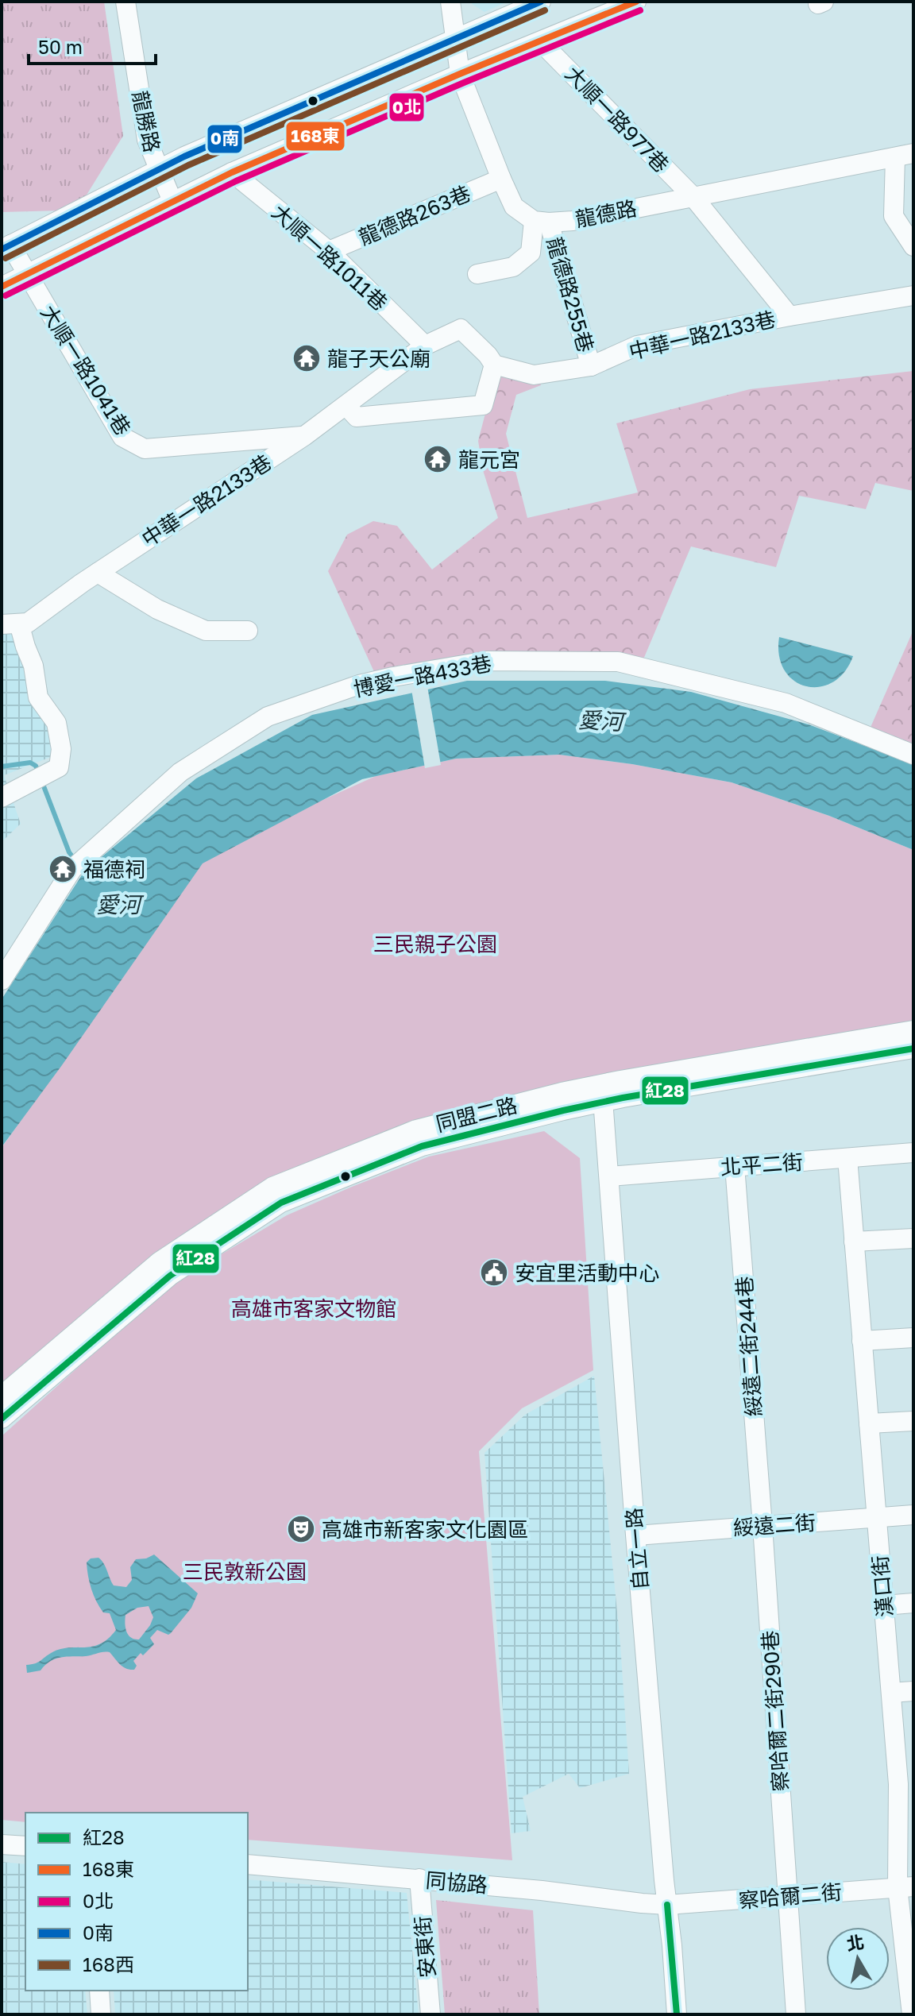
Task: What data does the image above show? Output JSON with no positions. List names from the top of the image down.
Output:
{
  "streets": {
    "street": [
      "大順一路977巷",
      "龍勝路",
      "龍德路",
      "龍德路263巷",
      "大順一路1011巷",
      "龍德路255巷",
      "中華一路2133巷",
      "大順一路1041巷",
      "博愛一路433巷",
      "同盟二路",
      "北平二街",
      "綏遠二街244巷",
      "綏遠二街",
      "自立一路",
      "漢口街",
      "察哈爾二街290巷",
      "同協路",
      "察哈爾二街",
      "安東街"
    ]
  },
  "crossings": [
    ["大順一路977巷", "龍德路"],
    ["大順一路977巷", "中華一路2133巷"],
    ["龍德路", "龍德路255巷"],
    ["龍德路263巷", "大順一路1011巷"],
    ["大順一路1011巷", "中華一路2133巷"],
    ["龍德路255巷", "中華一路2133巷"],
    ["中華一路2133巷", "大順一路1041巷"],
    ["同盟二路", "自立一路"],
    ["北平二街", "綏遠二街244巷"],
    ["北平二街", "自立一路"],
    ["北平二街", "漢口街"],
    ["綏遠二街244巷", "綏遠二街"],
    ["綏遠二街244巷", "察哈爾二街290巷"],
    ["綏遠二街", "自立一路"],
    ["綏遠二街", "漢口街"],
    ["綏遠二街", "察哈爾二街290巷"],
    ["自立一路", "同協路"],
    ["自立一路", "察哈爾二街"],
    ["漢口街", "察哈爾二街"],
    ["察哈爾二街290巷", "察哈爾二街"],
    ["同協路", "察哈爾二街"],
    ["同協路", "安東街"]
  ],
  "water": ["愛河"],
  "parks": ["三民親子公園", "高雄市客家文物館", "三民敦新公園"],
  "places": {
    "temple": ["龍子天公廟", "龍元宮", "福德祠"],
    "public building": ["安宜里活動中心"],
    "theatre": ["高雄市新客家文化園區"]
  },
  "lines": [
    "transit line 168東",
    "transit line 0南",
    "transit line 0北",
    "transit line 168西",
    "transit line 紅28"
  ],
  "legend": [
    "紅28",
    "168東",
    "0北",
    "0南",
    "168西"
  ],
  "scale_bar": "50 m",
  "north": "top"
}
